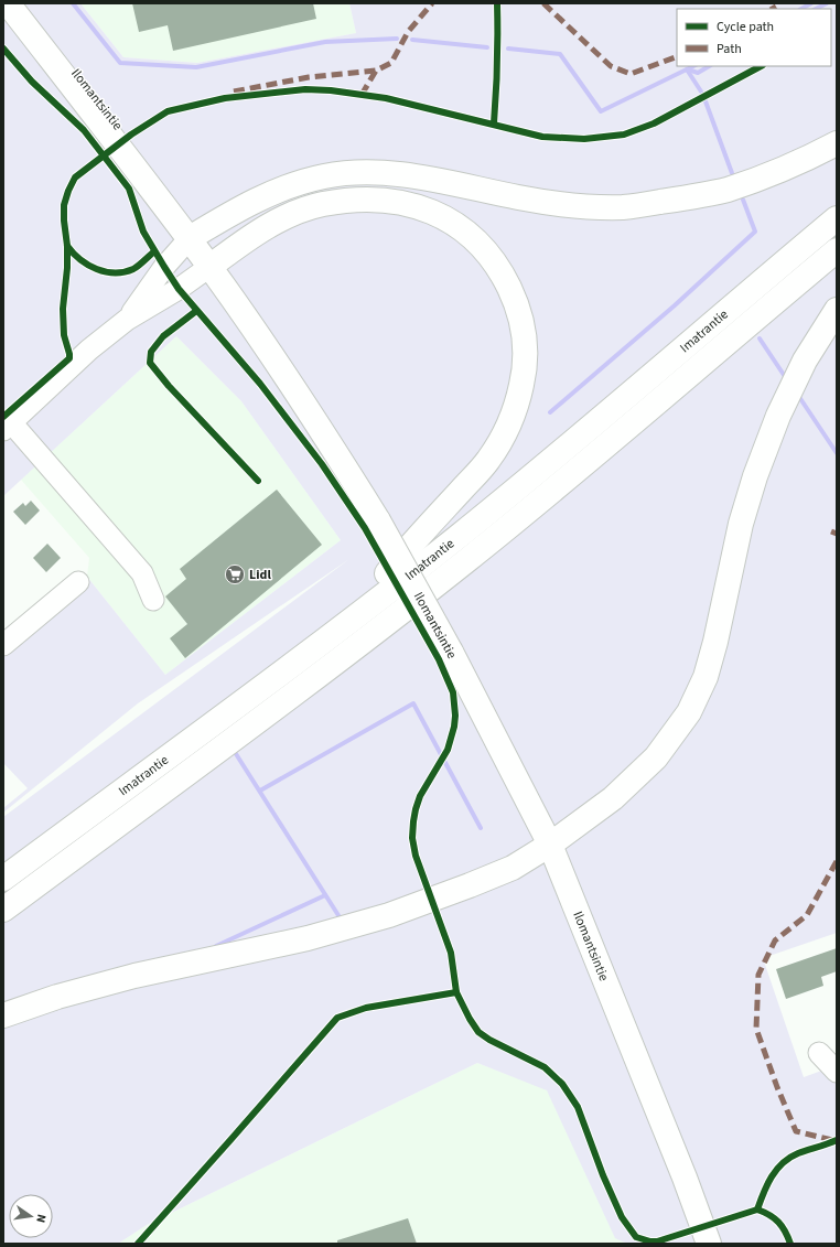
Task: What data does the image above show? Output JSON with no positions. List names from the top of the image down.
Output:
{
  "streets": {
    "main road": ["Ilomantsintie", "Imatrantie"]
  },
  "places": {
    "supermarket": ["Lidl"]
  },
  "legend": ["Cycle path", "Path"],
  "north": "right"
}
